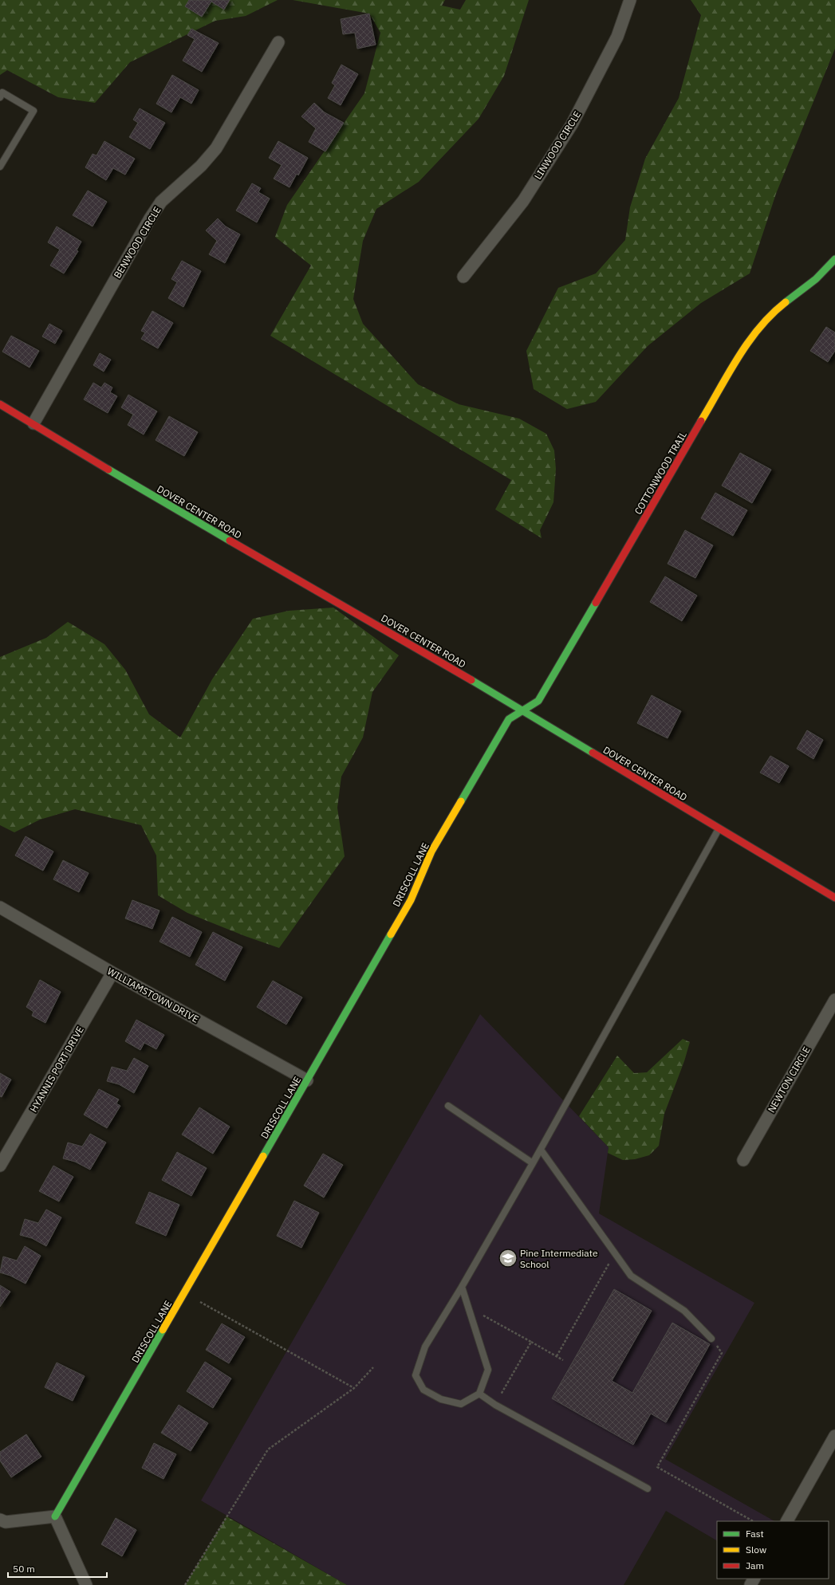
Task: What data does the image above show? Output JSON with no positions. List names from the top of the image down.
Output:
{
  "streets": {
    "street": [
      "LINWOOD CIRCLE",
      "BENWOOD CIRCLE",
      "COTTONWOOD TRAIL",
      "DOVER CENTER ROAD",
      "DRISCOLL LANE",
      "WILLIAMSTOWN DRIVE",
      "HYANNIS PORT DRIVE",
      "NEWTON CIRCLE"
    ]
  },
  "crossings": [
    ["BENWOOD CIRCLE", "DOVER CENTER ROAD"],
    ["COTTONWOOD TRAIL", "DOVER CENTER ROAD"],
    ["COTTONWOOD TRAIL", "DRISCOLL LANE"],
    ["DOVER CENTER ROAD", "DRISCOLL LANE"],
    ["DRISCOLL LANE", "WILLIAMSTOWN DRIVE"],
    ["WILLIAMSTOWN DRIVE", "HYANNIS PORT DRIVE"]
  ],
  "places": {
    "school or university": ["Pine Intermediate School"]
  },
  "legend": ["Fast", "Slow", "Jam"],
  "scale_bar": "50 m"
}
